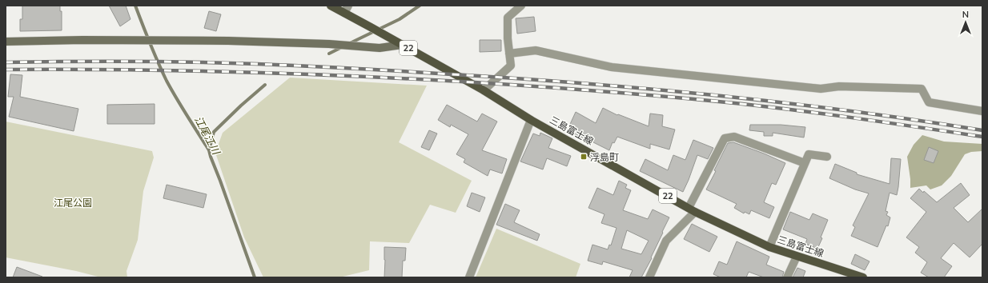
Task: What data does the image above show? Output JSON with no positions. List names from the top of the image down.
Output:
{
  "streets": {
    "main road": ["22", "三島富士線"]
  },
  "water": ["江尾江川"],
  "parks": ["江尾公園"],
  "places": {
    "transit": ["浮島町"]
  },
  "north": "top"
}
